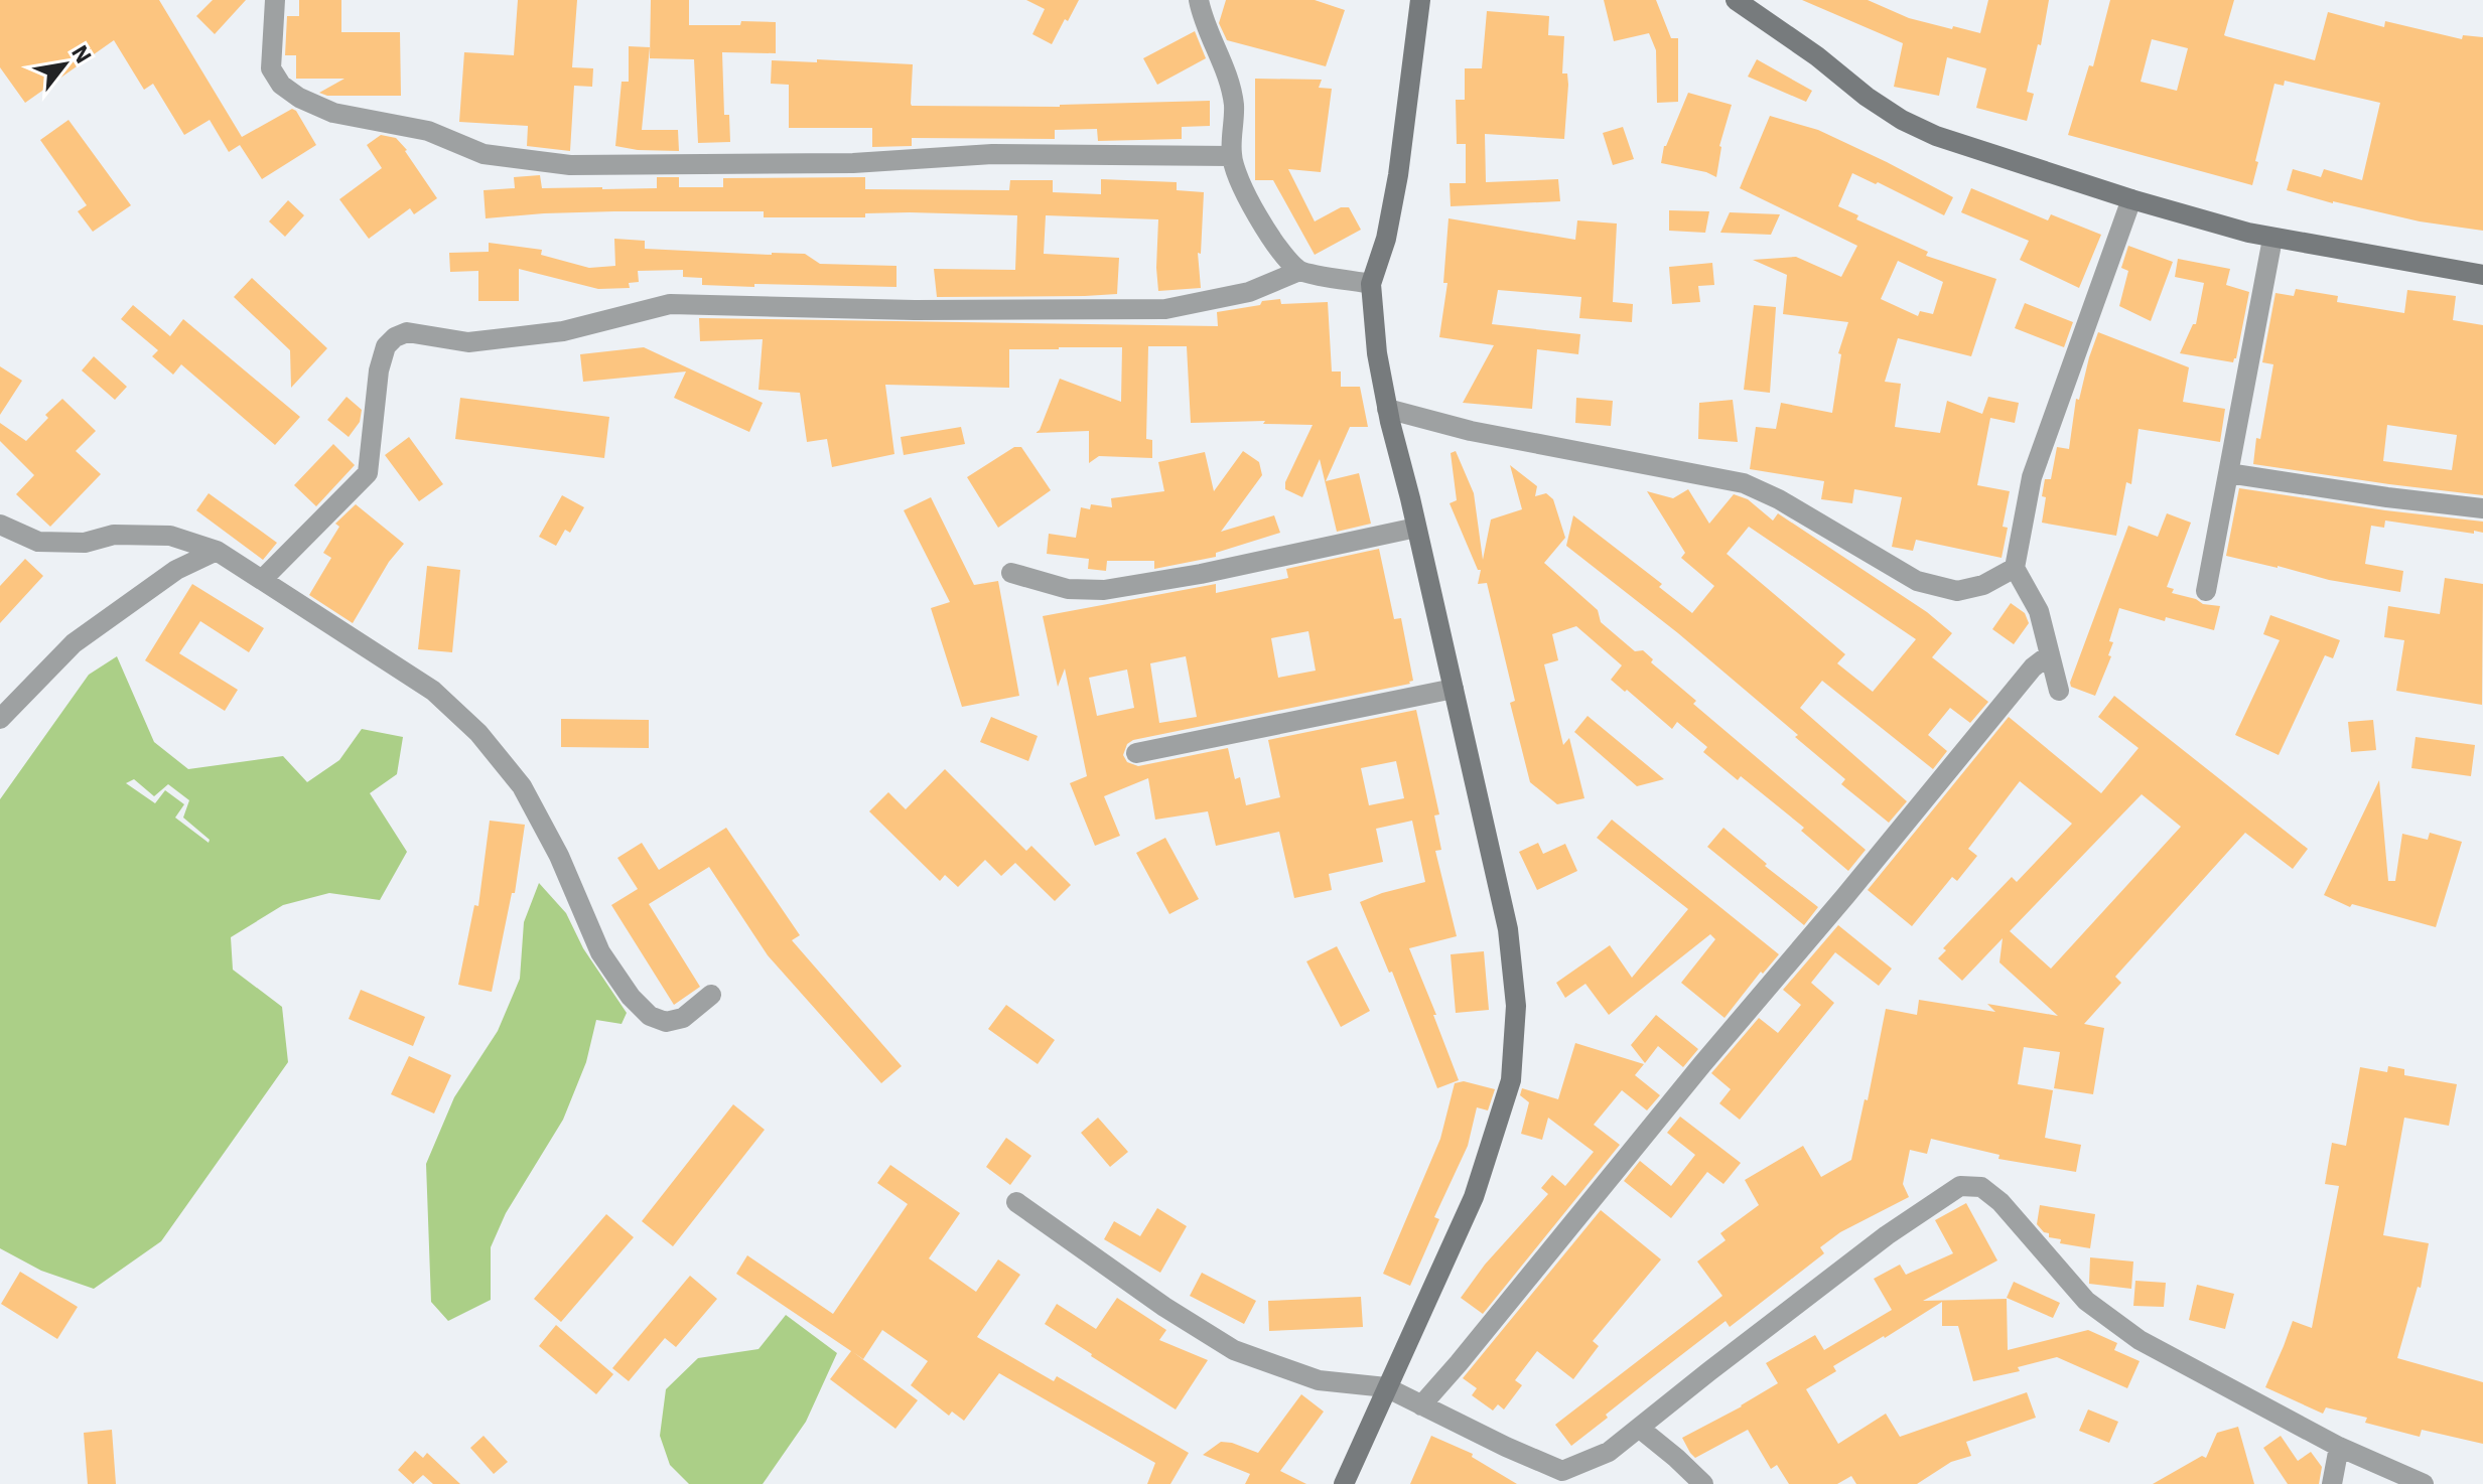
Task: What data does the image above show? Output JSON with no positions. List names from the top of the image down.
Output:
{
  "north": "top right"
}
